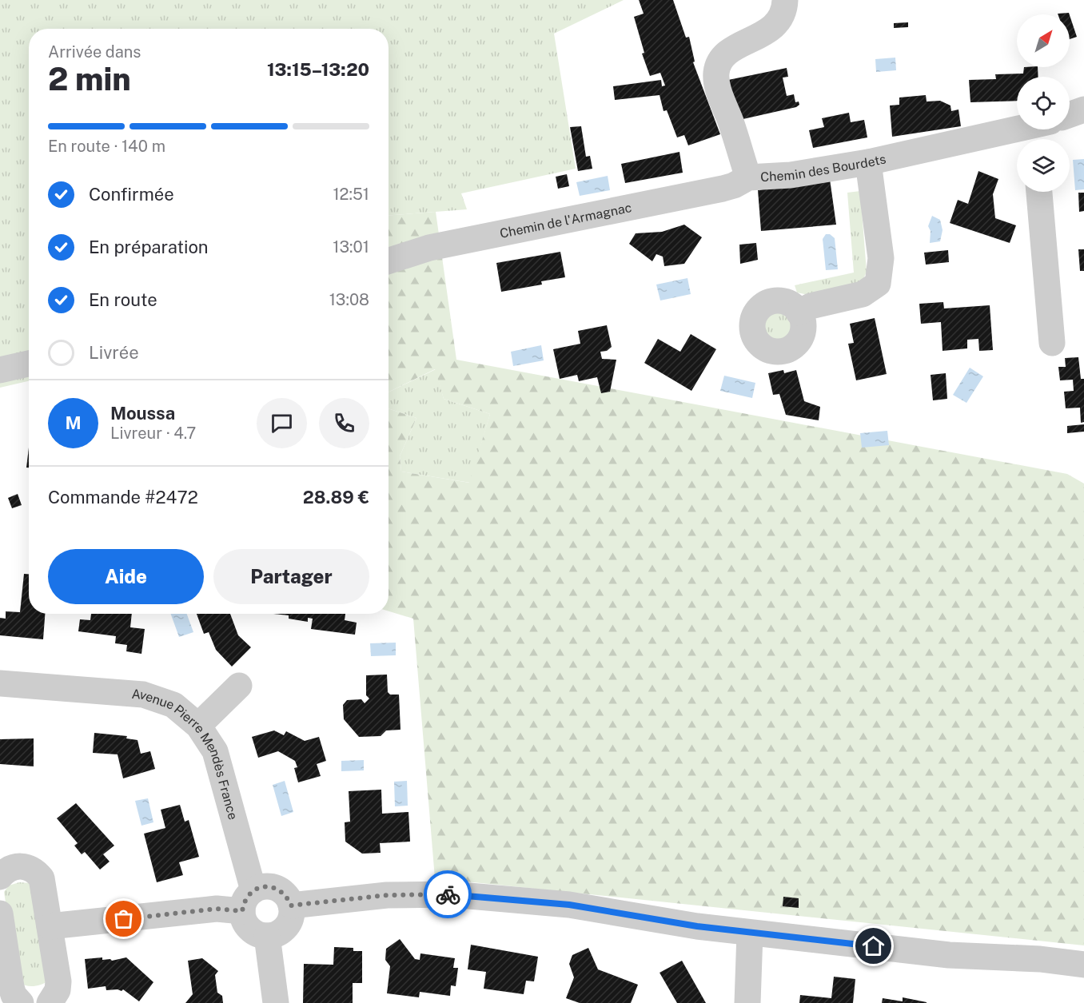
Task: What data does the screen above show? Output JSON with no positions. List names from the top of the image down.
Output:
{
  "streets": {
    "street": ["Chemin des Bourdets", "Chemin de l'Armagnac", "Avenue Pierre Mendès France"]
  },
  "crossings": [
    ["Chemin des Bourdets", "Chemin de l'Armagnac"]
  ],
  "north": "top right",
  "page": {
    "heading": ["2 min", "Arrivée dans", "13:15–13:20"],
    "panel": [
      "Moussa",
      "Livreur · 4.7",
      "Commande #2472",
      "28.89 €"
    ],
    "bar": "En route · 140 m",
    "list": [
      ["Confirmée", "12:51"],
      ["En préparation", "13:01"],
      ["En route", "13:08"],
      "Livrée"
    ],
    "round": "M",
    "buttons": ["Aide", "Partager"]
  }
}
